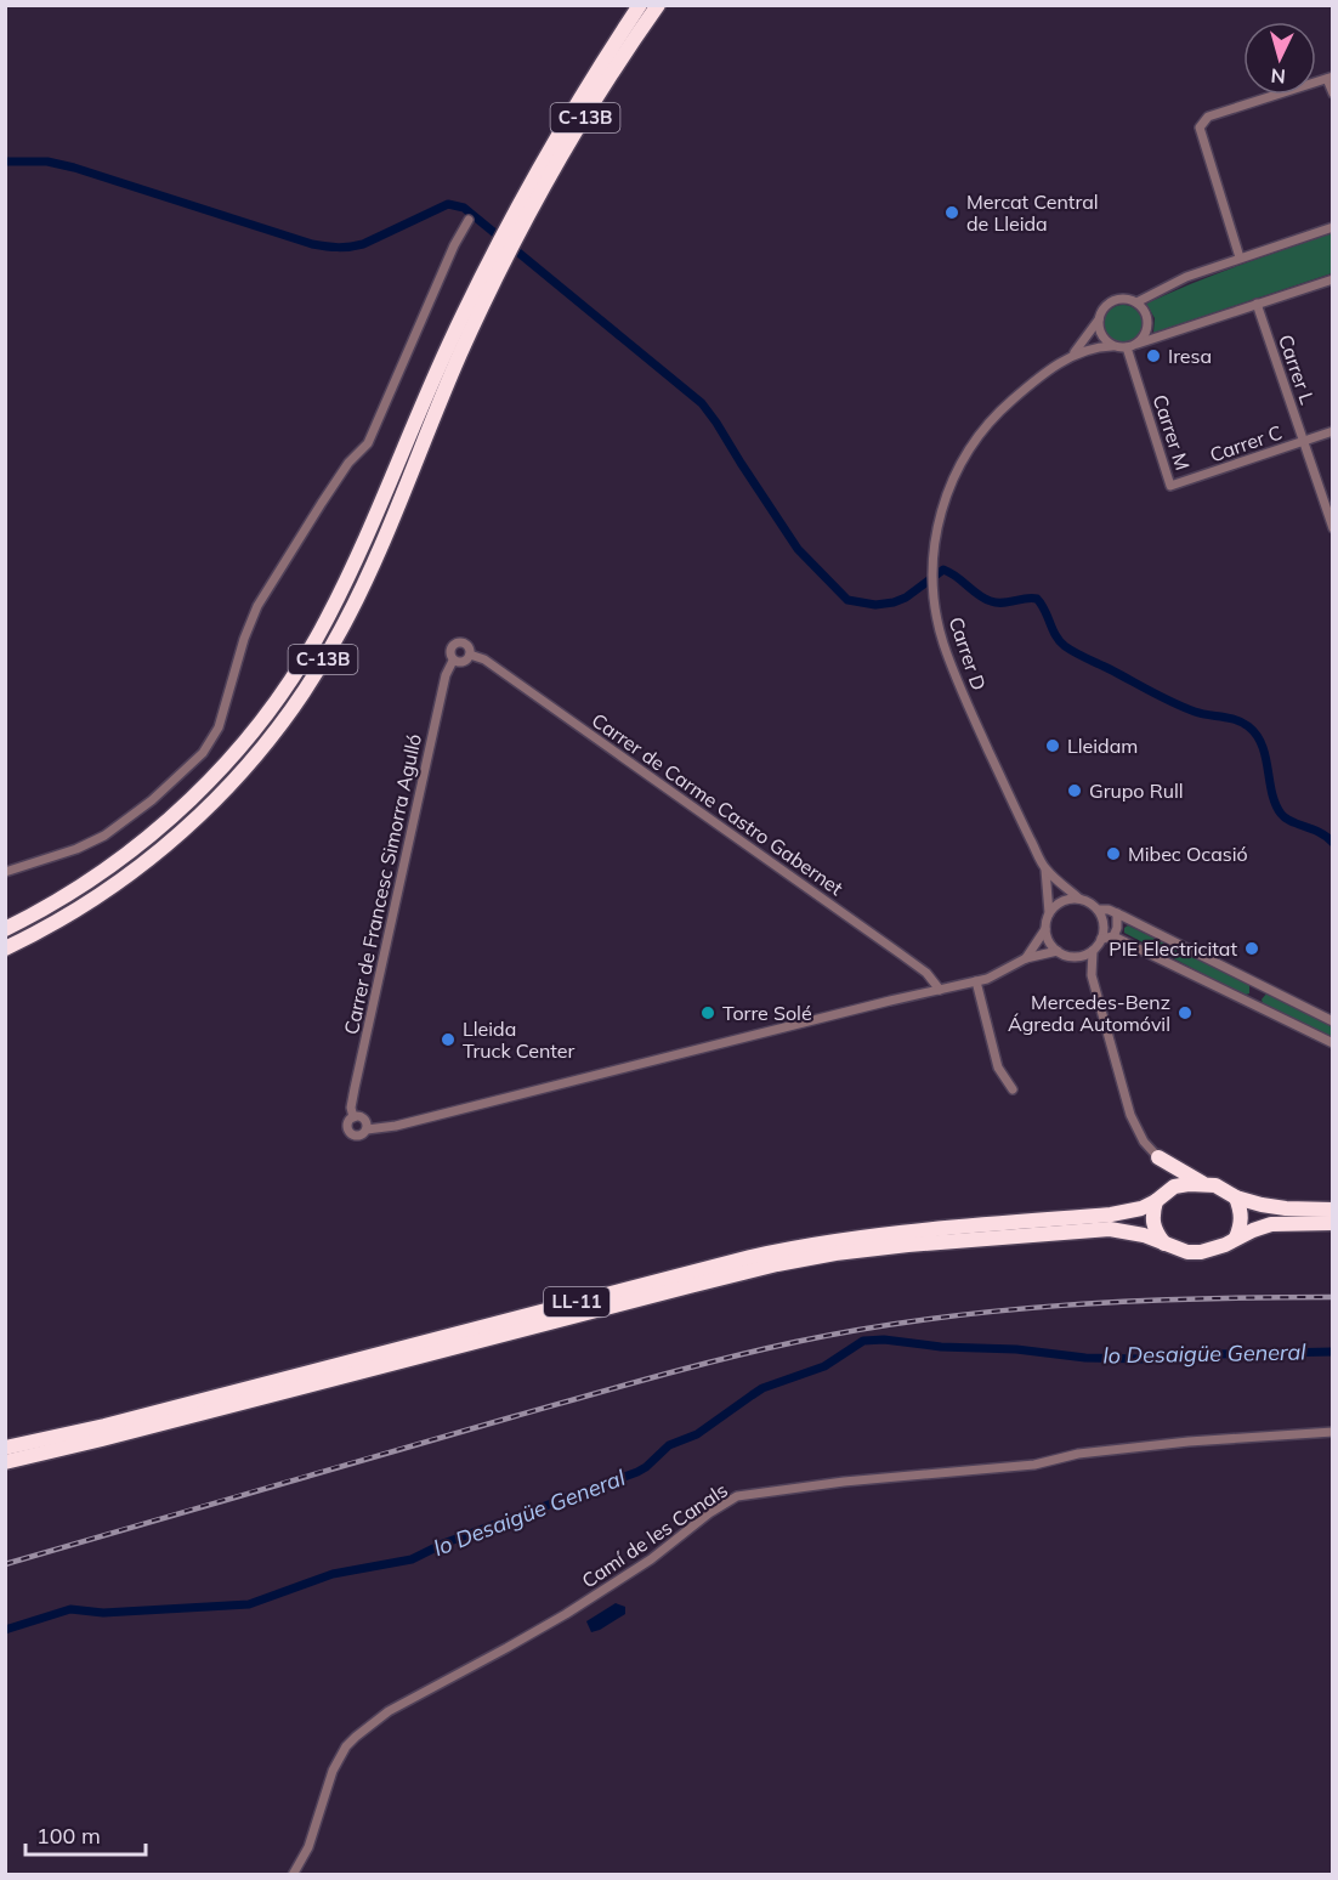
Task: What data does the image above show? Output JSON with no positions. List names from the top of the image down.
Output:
{
  "streets": {
    "highway": ["C-13B", "LL-11"],
    "street": [
      "Carrer L",
      "Carrer M",
      "Carrer C",
      "Carrer D",
      "Carrer de Carme Castro Gabernet",
      "Carrer de Francesc Simorra Agulló",
      "Camí de les Canals"
    ]
  },
  "crossings": [
    ["Carrer L", "Carrer C"],
    ["Carrer M", "Carrer C"],
    ["Carrer M", "Carrer D"],
    ["Carrer de Carme Castro Gabernet", "Carrer de Francesc Simorra Agulló"]
  ],
  "water": ["lo Desaigüe General"],
  "places": [
    "Mercat Central de Lleida",
    "Iresa",
    "Lleidam",
    "Grupo Rull",
    "Mibec Ocasió",
    "PIE Electricitat",
    "Torre Solé",
    "Mercedes-Benz Ágreda Automóvil",
    "Lleida Truck Center"
  ],
  "scale_bar": "100 m",
  "north": "bottom"
}
